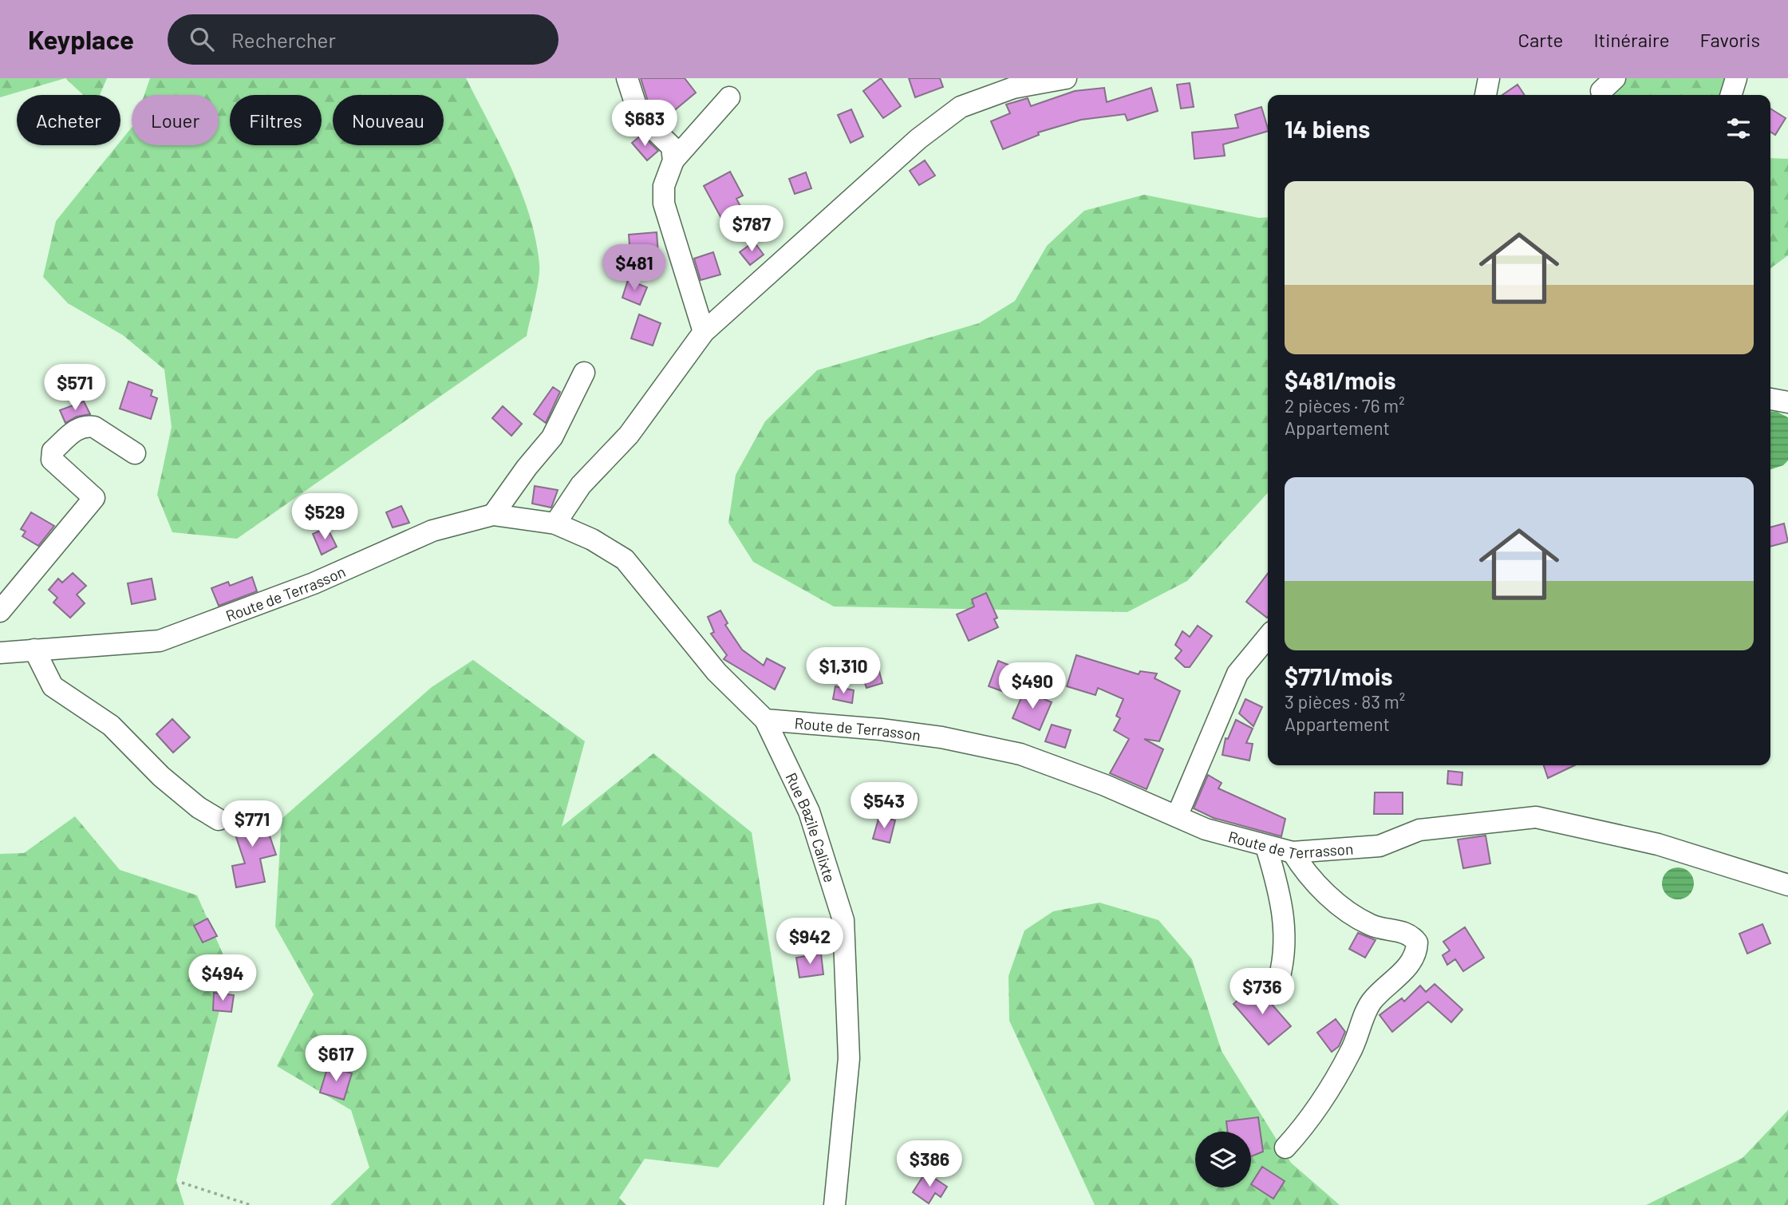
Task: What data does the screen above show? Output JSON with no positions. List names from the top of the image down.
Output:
{
  "streets": {
    "street": ["Route de Terrasson", "Rue Bazile Calixte"]
  },
  "crossings": [
    ["Route de Terrasson", "Rue Bazile Calixte"]
  ],
  "page": {
    "header": "Keyplace",
    "search": "Rechercher",
    "nav": ["Carte", "Itinéraire", "Favoris"],
    "chip": [
      "Acheter",
      "Louer",
      "Filtres",
      "Nouveau"
    ],
    "heading": "14 biens",
    "price": [
      "$683",
      "$787",
      "$481",
      "$571",
      "$529",
      "$1,310",
      "$490",
      "$543",
      "$771",
      "$942",
      "$494",
      "$736",
      "$617",
      "$386"
    ],
    "list": [
      {
        "name": "$481/mois",
        "note": "2 pièces · 76 m² · Appartement"
      },
      {
        "name": "$771/mois",
        "note": "3 pièces · 83 m² · Appartement"
      }
    ]
  }
}
